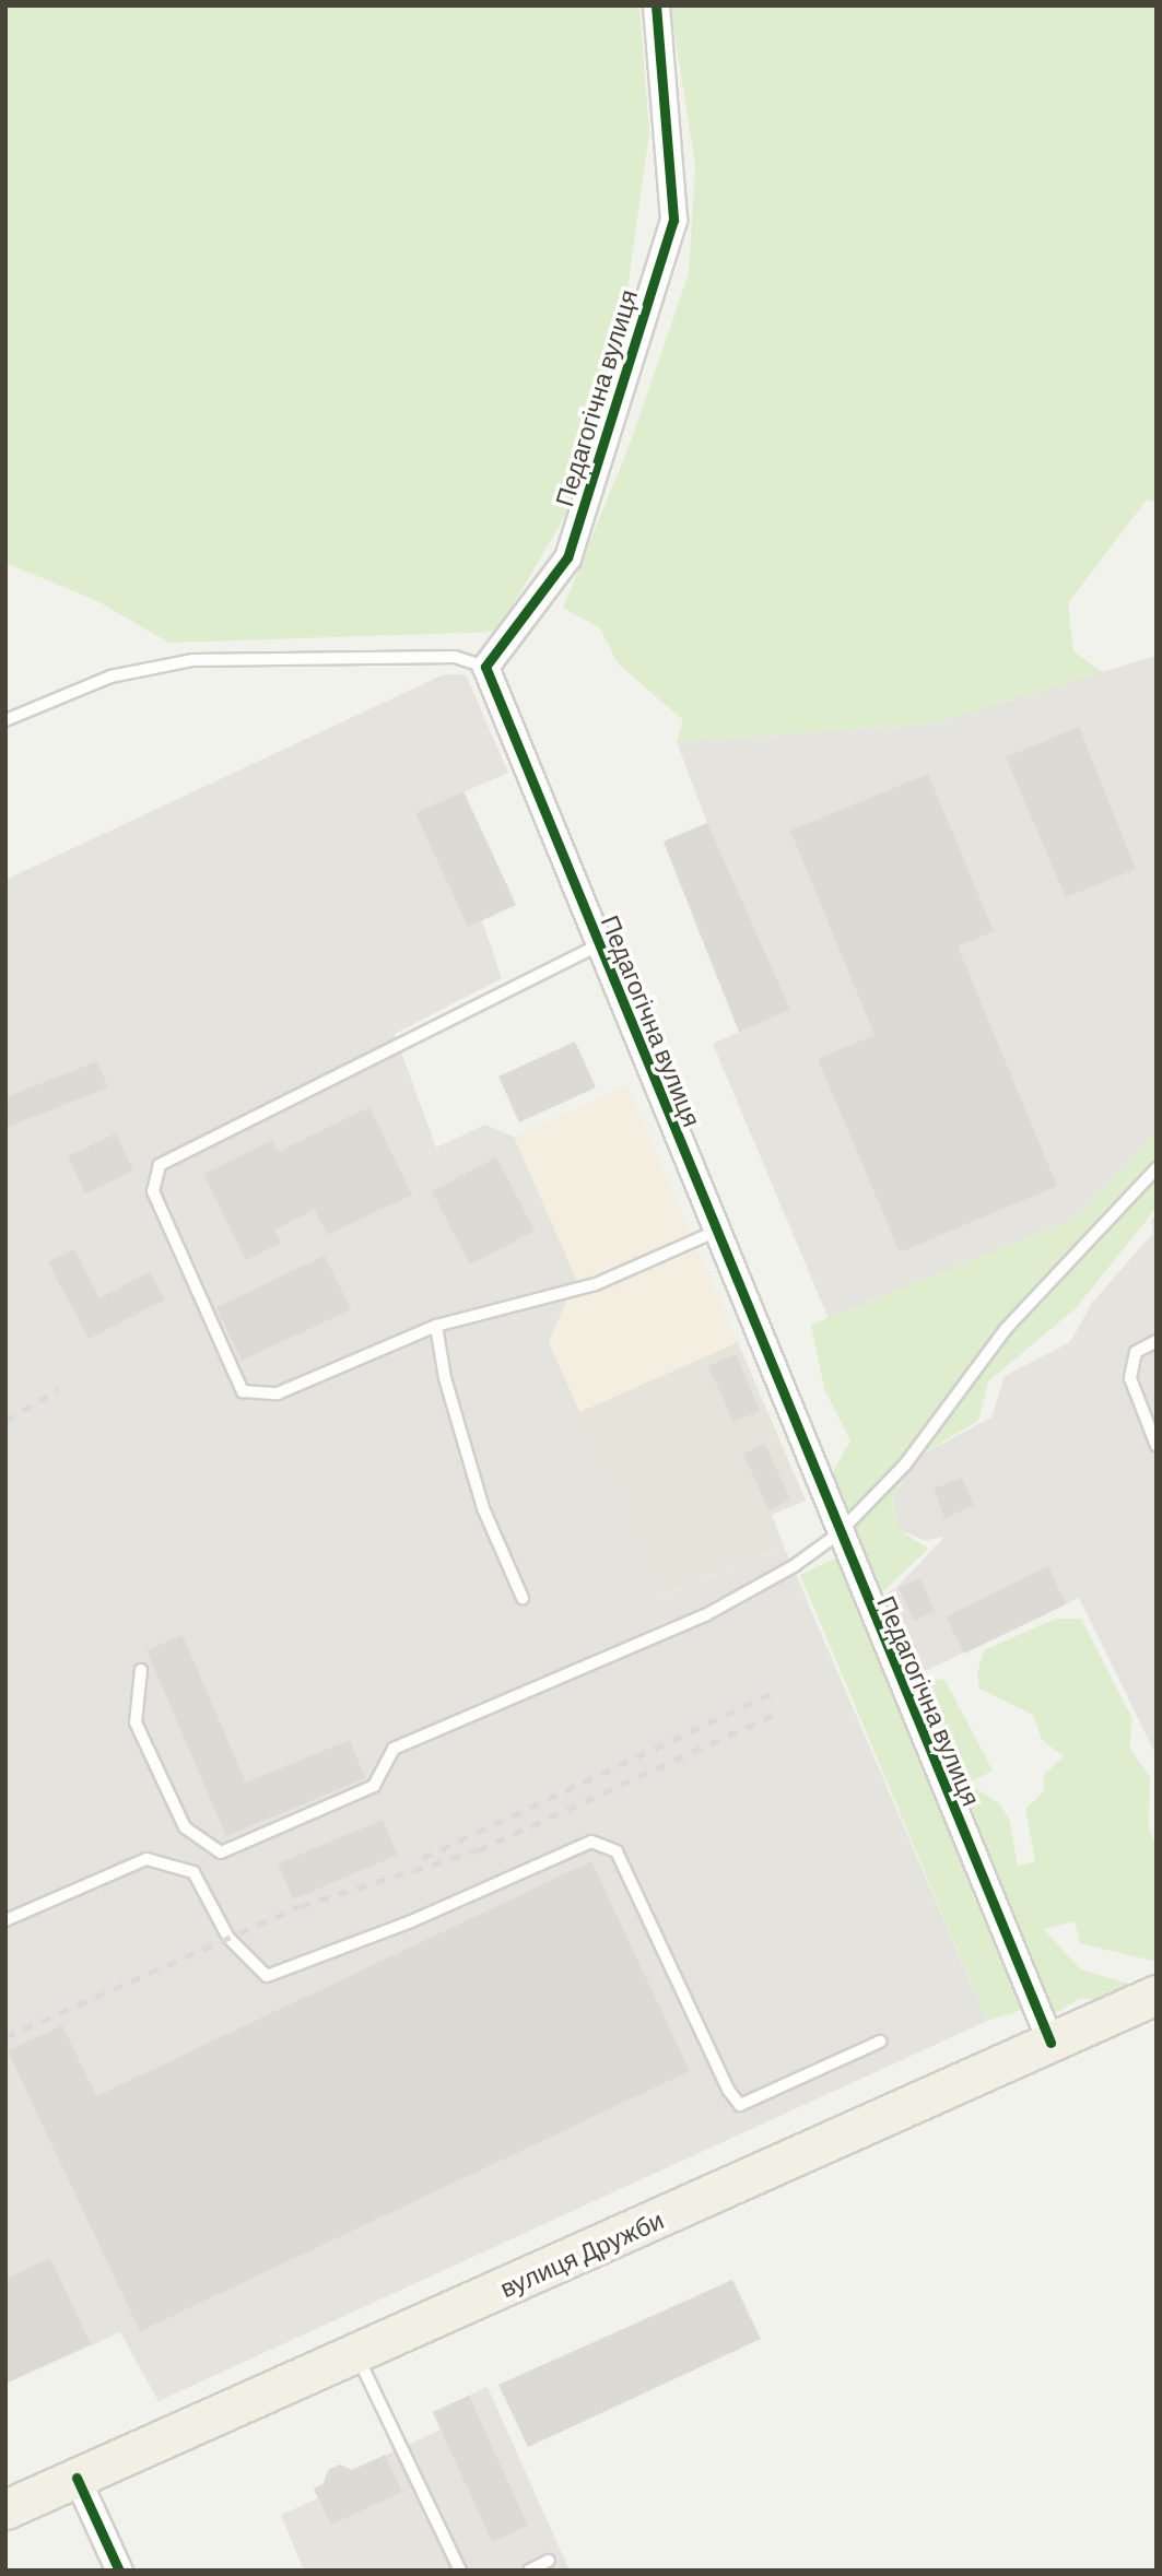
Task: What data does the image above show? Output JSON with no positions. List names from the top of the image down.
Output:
{
  "streets": {
    "main road": ["вулиця Дружби"],
    "street": ["Педагогічна вулиця"]
  },
  "crossings": [
    ["Педагогічна вулиця", "вулиця Дружби"]
  ]
}
